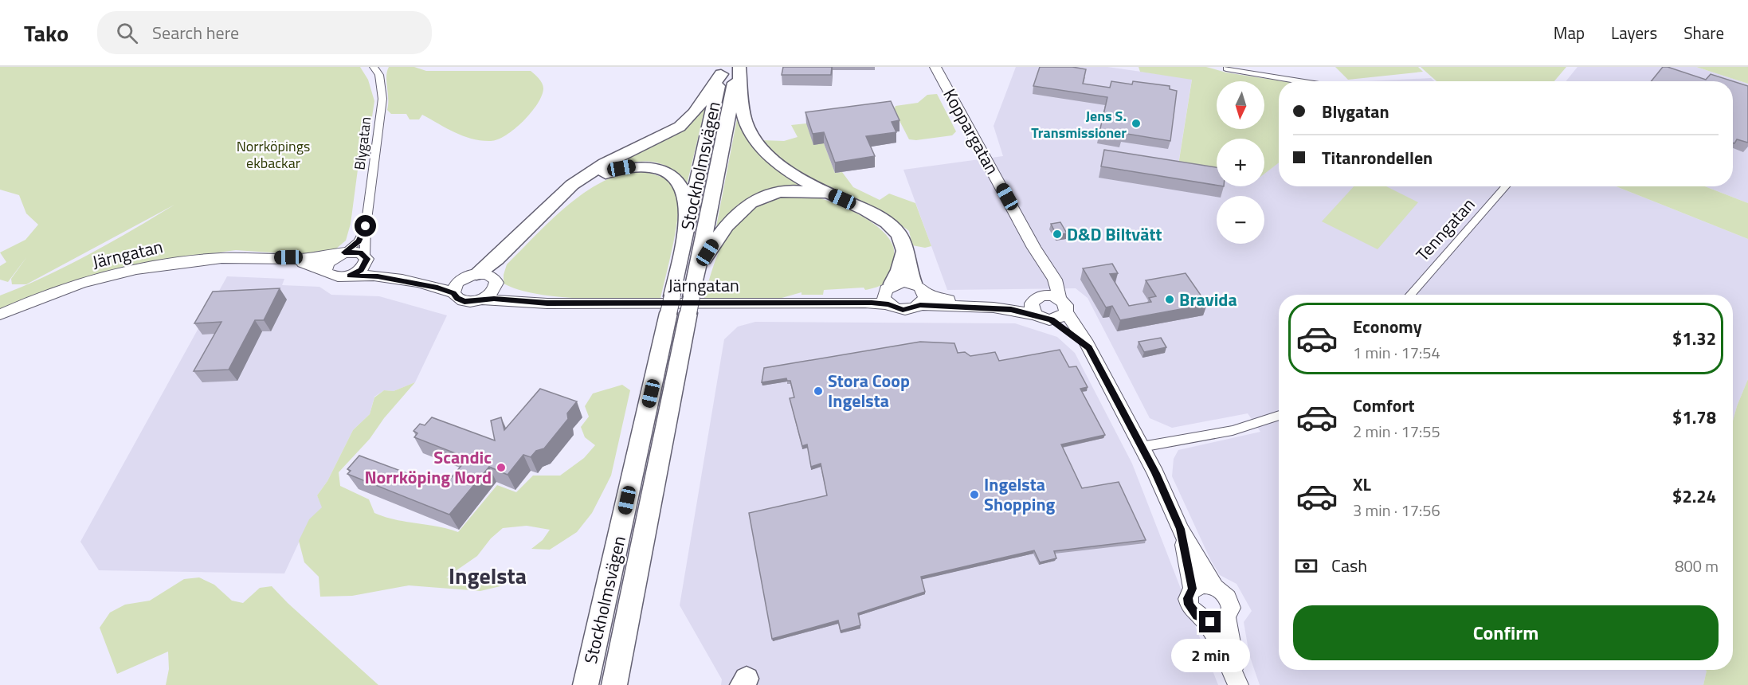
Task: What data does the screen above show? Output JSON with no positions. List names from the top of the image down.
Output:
{
  "streets": {
    "highway": ["Stockholmsvägen"],
    "street": [
      "Koppargatan",
      "Blygatan",
      "Tenngatan",
      "Järngatan"
    ]
  },
  "crossings": [
    ["Blygatan", "Järngatan"]
  ],
  "districts": ["Ingelsta"],
  "parks": ["Norrköpings ekbackar"],
  "places": [
    "Jens S. Transmissioner",
    "D&D Biltvätt",
    "Bravida",
    "Stora Coop Ingelsta",
    "Scandic Norrköping Nord",
    "Ingelsta Shopping"
  ],
  "north": "bottom",
  "page": {
    "header": "Tako",
    "search": "Search here",
    "nav": ["Map", "Layers", "Share"],
    "map_buttons": ["+", "−"],
    "banner": ["Blygatan", "Titanrondellen"],
    "list": [
      {
        "name": "Economy",
        "note": "1 min · 17:54",
        "value": "$1.32"
      },
      {
        "name": "Comfort",
        "note": "2 min · 17:55",
        "value": "$1.78"
      },
      {
        "name": "XL",
        "note": "3 min · 17:56",
        "value": "$2.24"
      }
    ],
    "pay": ["Cash", "800 m"],
    "buttons": "Confirm",
    "bubble": "2 min"
  }
}
